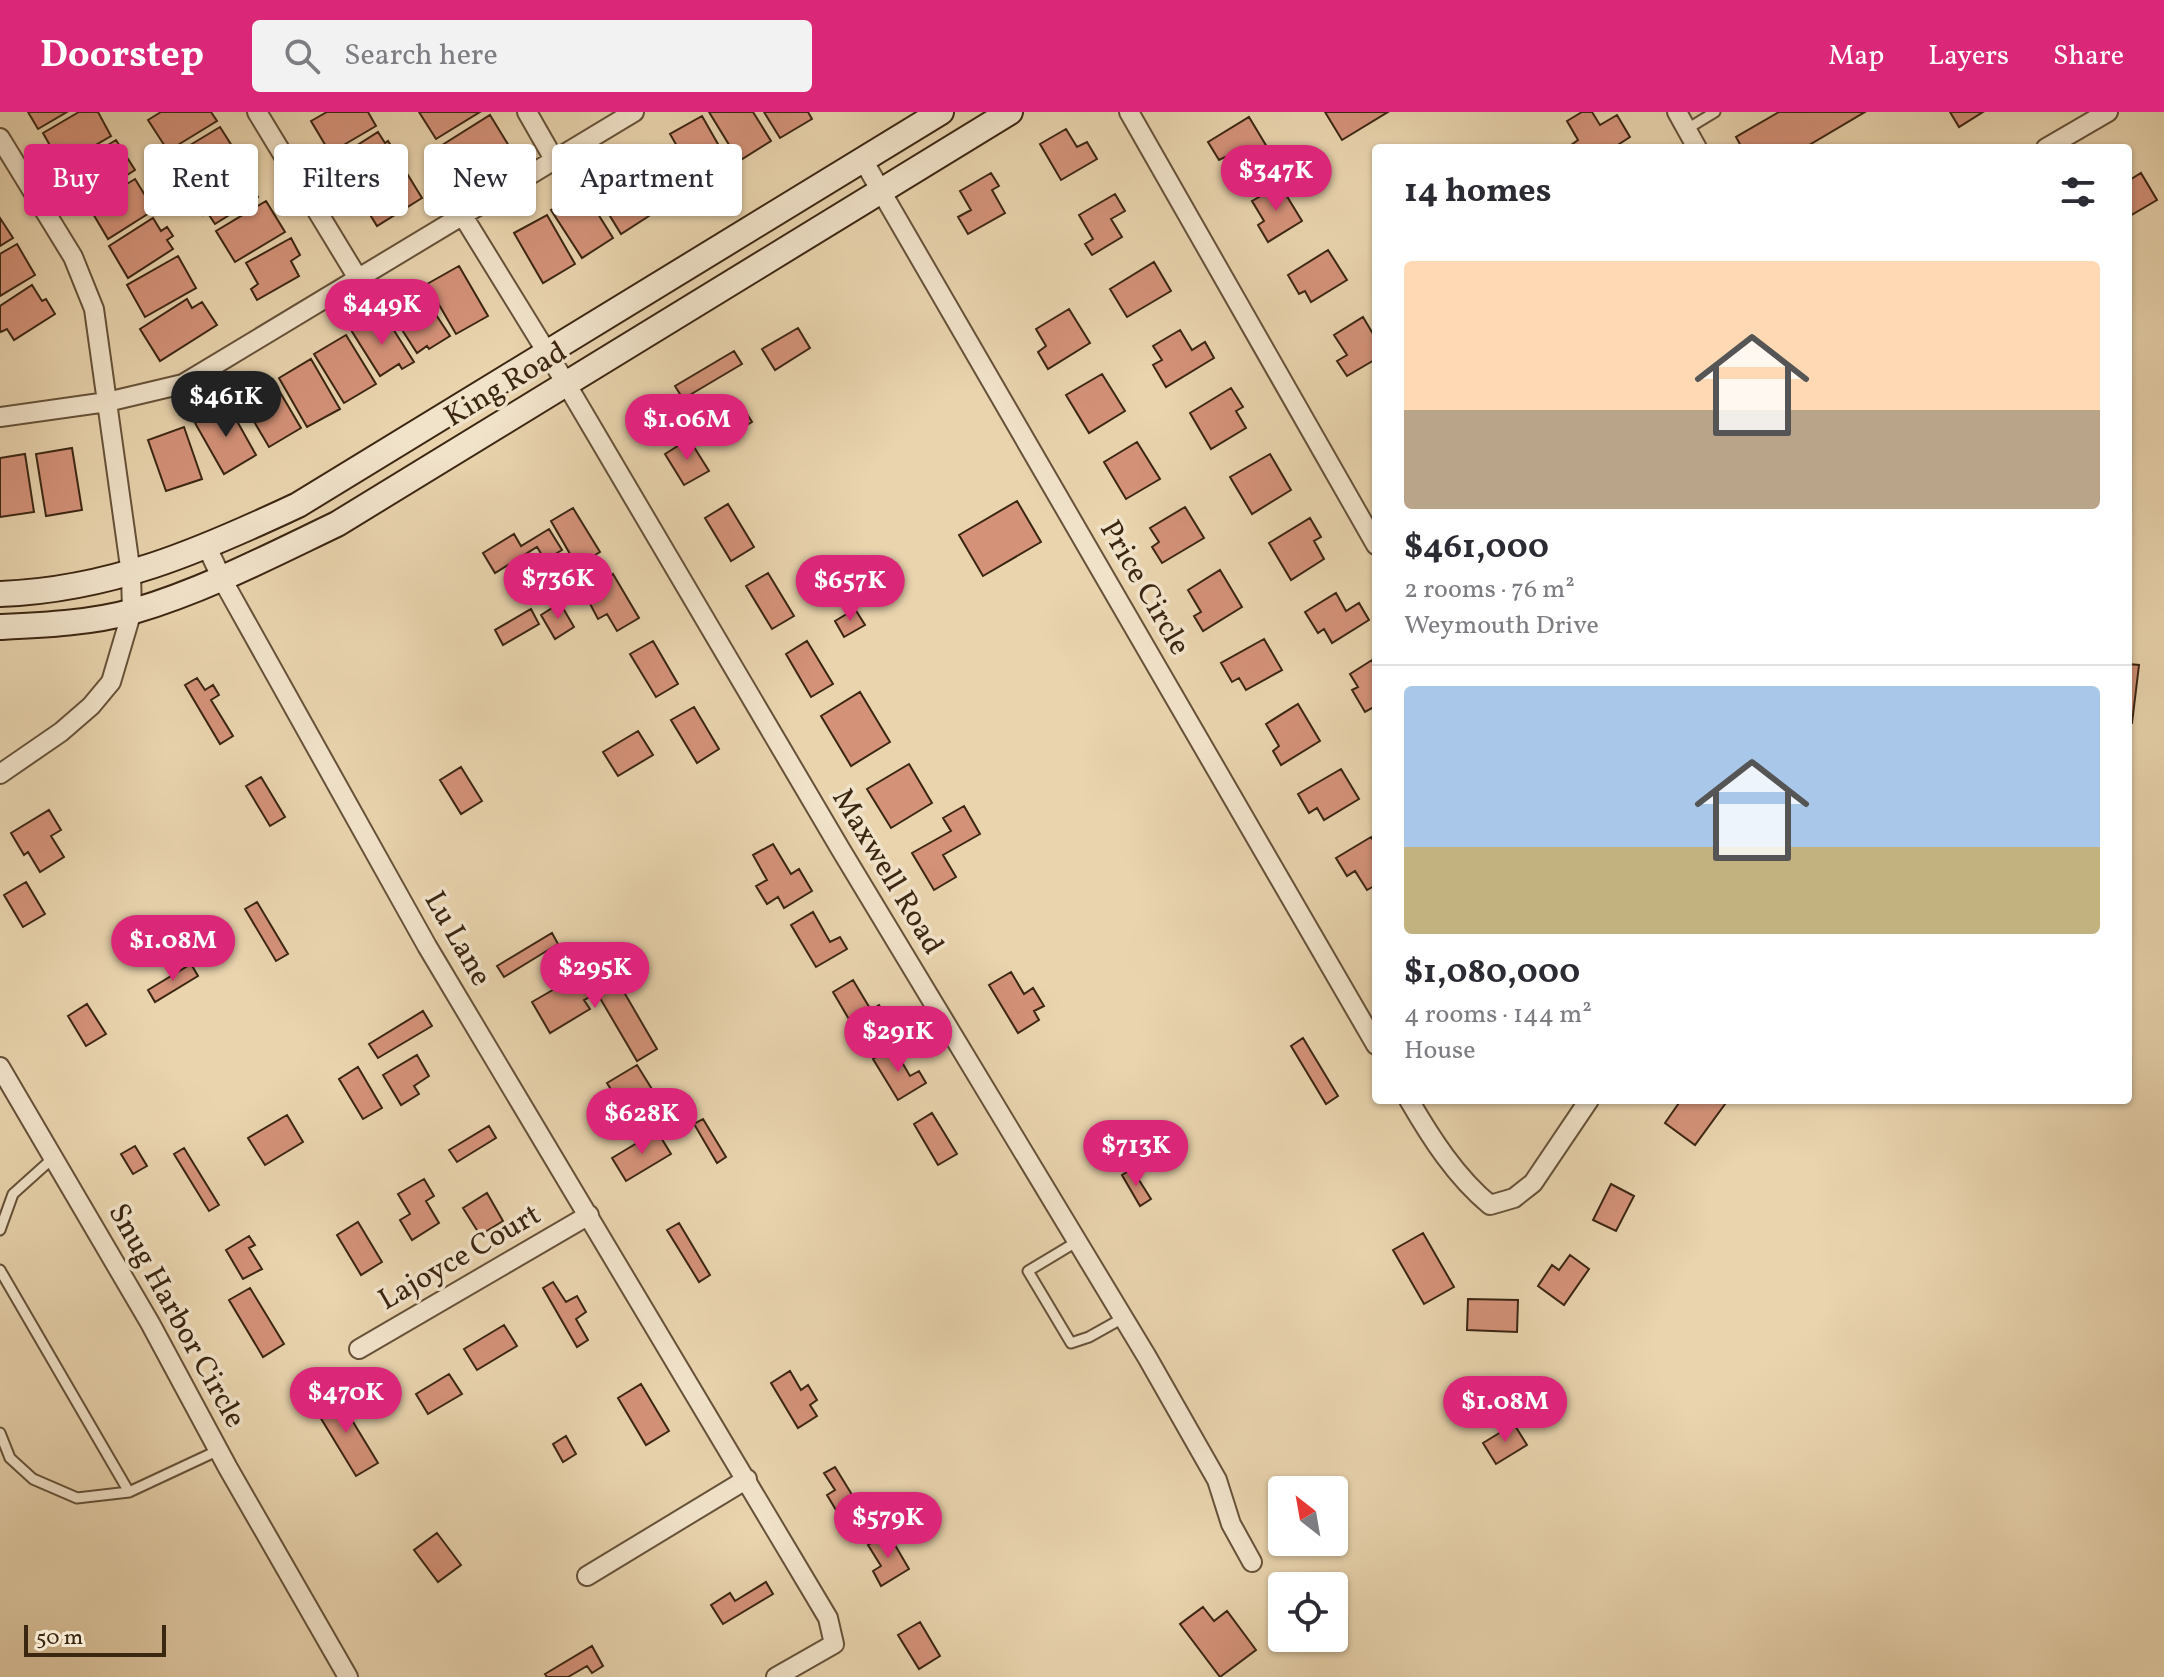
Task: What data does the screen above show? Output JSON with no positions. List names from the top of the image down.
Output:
{
  "streets": {
    "street": [
      "King Road",
      "Price Circle",
      "Maxwell Road",
      "Lu Lane",
      "Lajoyce Court",
      "Snug Harbor Circle"
    ]
  },
  "crossings": [
    ["King Road", "Price Circle"],
    ["King Road", "Maxwell Road"],
    ["King Road", "Lu Lane"],
    ["Lu Lane", "Lajoyce Court"]
  ],
  "scale_bar": "50 m",
  "north": "top left",
  "page": {
    "header": "Doorstep",
    "search": "Search here",
    "nav": ["Map", "Layers", "Share"],
    "chip": [
      "Buy",
      "Rent",
      "Filters",
      "New",
      "Apartment"
    ],
    "heading": "14 homes",
    "price": [
      "$347K",
      "$449K",
      "$461K",
      "$1.06M",
      "$736K",
      "$657K",
      "$1.08M",
      "$295K",
      "$291K",
      "$628K",
      "$713K",
      "$470K",
      "$1.08M",
      "$579K"
    ],
    "list": [
      {
        "name": "$461,000",
        "note": "2 rooms · 76 m² · Weymouth Drive"
      },
      {
        "name": "$1,080,000",
        "note": "4 rooms · 144 m² · House"
      }
    ],
    "scale": "50 m"
  }
}
